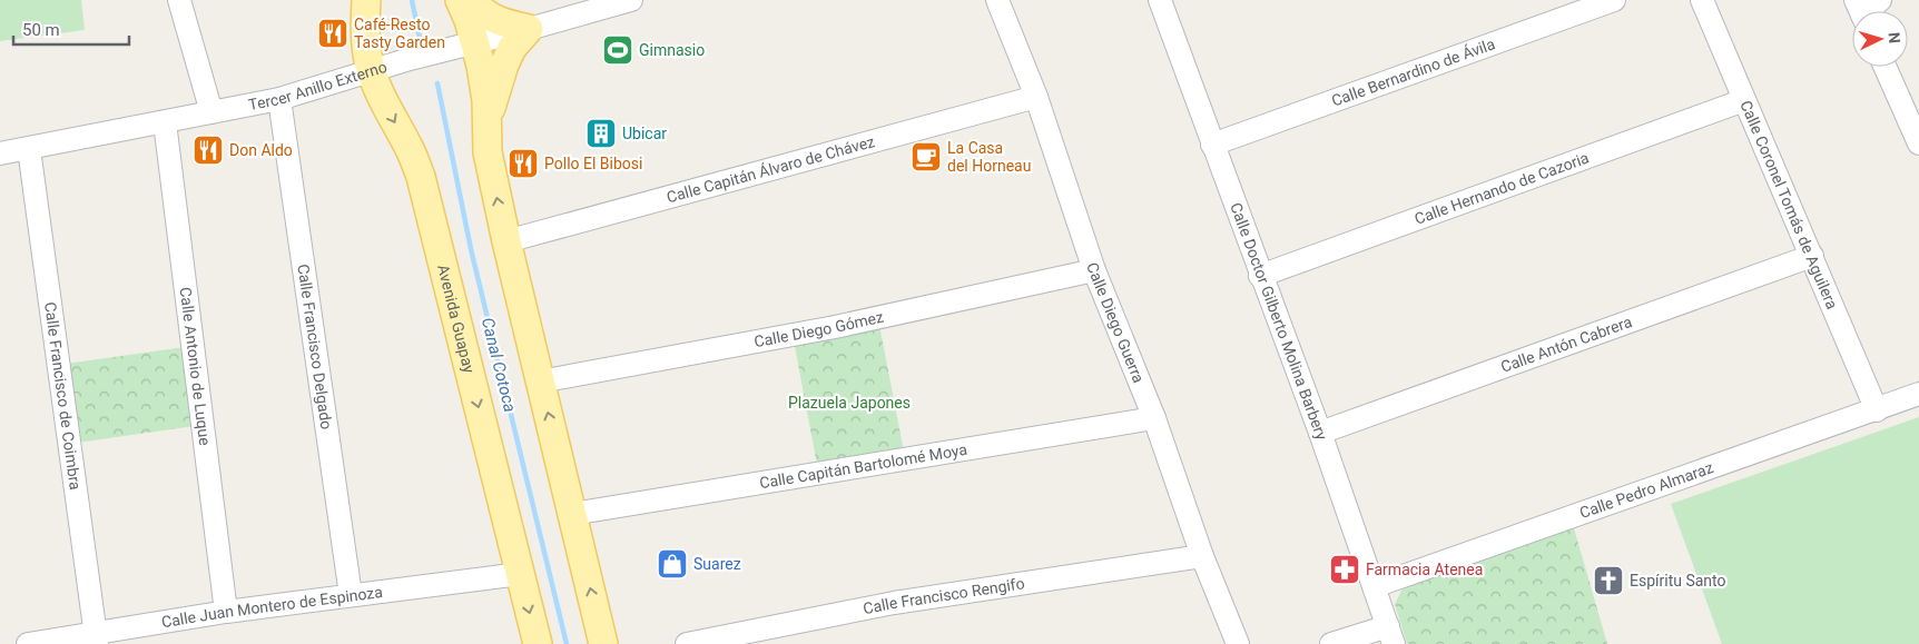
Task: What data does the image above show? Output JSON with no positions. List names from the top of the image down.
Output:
{
  "streets": {
    "main road": ["Avenida Guapay"],
    "street": [
      "Calle Bernardino de Ávila",
      "Tercer Anillo Externo",
      "Calle Capitán Álvaro de Chávez",
      "Calle Hernando de Cazoria",
      "Calle Coronel Tomás de Aguilera",
      "Calle Doctor Gilberto Molina Barbery",
      "Calle Diego Guerra",
      "Calle Diego Gómez",
      "Calle Antón Cabrera",
      "Calle Francisco Delgado",
      "Calle Antonio de Luque",
      "Calle Francisco de Coimbra",
      "Calle Capitán Bartolomé Moya",
      "Calle Pedro Almaraz",
      "Calle Francisco Rengifo",
      "Calle Juan Montero de Espinoza"
    ]
  },
  "crossings": [
    ["Calle Bernardino de Ávila", "Calle Doctor Gilberto Molina Barbery"],
    ["Tercer Anillo Externo", "Avenida Guapay"],
    ["Tercer Anillo Externo", "Calle Francisco Delgado"],
    ["Tercer Anillo Externo", "Calle Antonio de Luque"],
    ["Tercer Anillo Externo", "Calle Francisco de Coimbra"],
    ["Calle Capitán Álvaro de Chávez", "Calle Diego Guerra"],
    ["Calle Hernando de Cazoria", "Calle Coronel Tomás de Aguilera"],
    ["Calle Hernando de Cazoria", "Calle Doctor Gilberto Molina Barbery"],
    ["Calle Coronel Tomás de Aguilera", "Calle Antón Cabrera"],
    ["Calle Coronel Tomás de Aguilera", "Calle Pedro Almaraz"],
    ["Avenida Guapay", "Calle Juan Montero de Espinoza"],
    ["Calle Doctor Gilberto Molina Barbery", "Calle Antón Cabrera"],
    ["Calle Doctor Gilberto Molina Barbery", "Calle Pedro Almaraz"],
    ["Calle Diego Guerra", "Calle Diego Gómez"],
    ["Calle Diego Guerra", "Calle Capitán Bartolomé Moya"],
    ["Calle Diego Guerra", "Calle Francisco Rengifo"],
    ["Calle Francisco Delgado", "Calle Juan Montero de Espinoza"],
    ["Calle Antonio de Luque", "Calle Juan Montero de Espinoza"],
    ["Calle Francisco de Coimbra", "Calle Juan Montero de Espinoza"]
  ],
  "water": ["Canal Cotoca"],
  "parks": ["Plazuela Japones"],
  "places": {
    "restaurant": ["Café-Resto Tasty Garden", "Don Aldo", "Pollo El Bibosi"],
    "sports": ["Gimnasio"],
    "building": ["Ubicar"],
    "cafe": ["La Casa del Horneau"],
    "shop": ["Suarez"],
    "pharmacy": ["Farmacia Atenea"],
    "church": ["Espíritu Santo"]
  },
  "scale_bar": "50 m",
  "north": "right"
}
